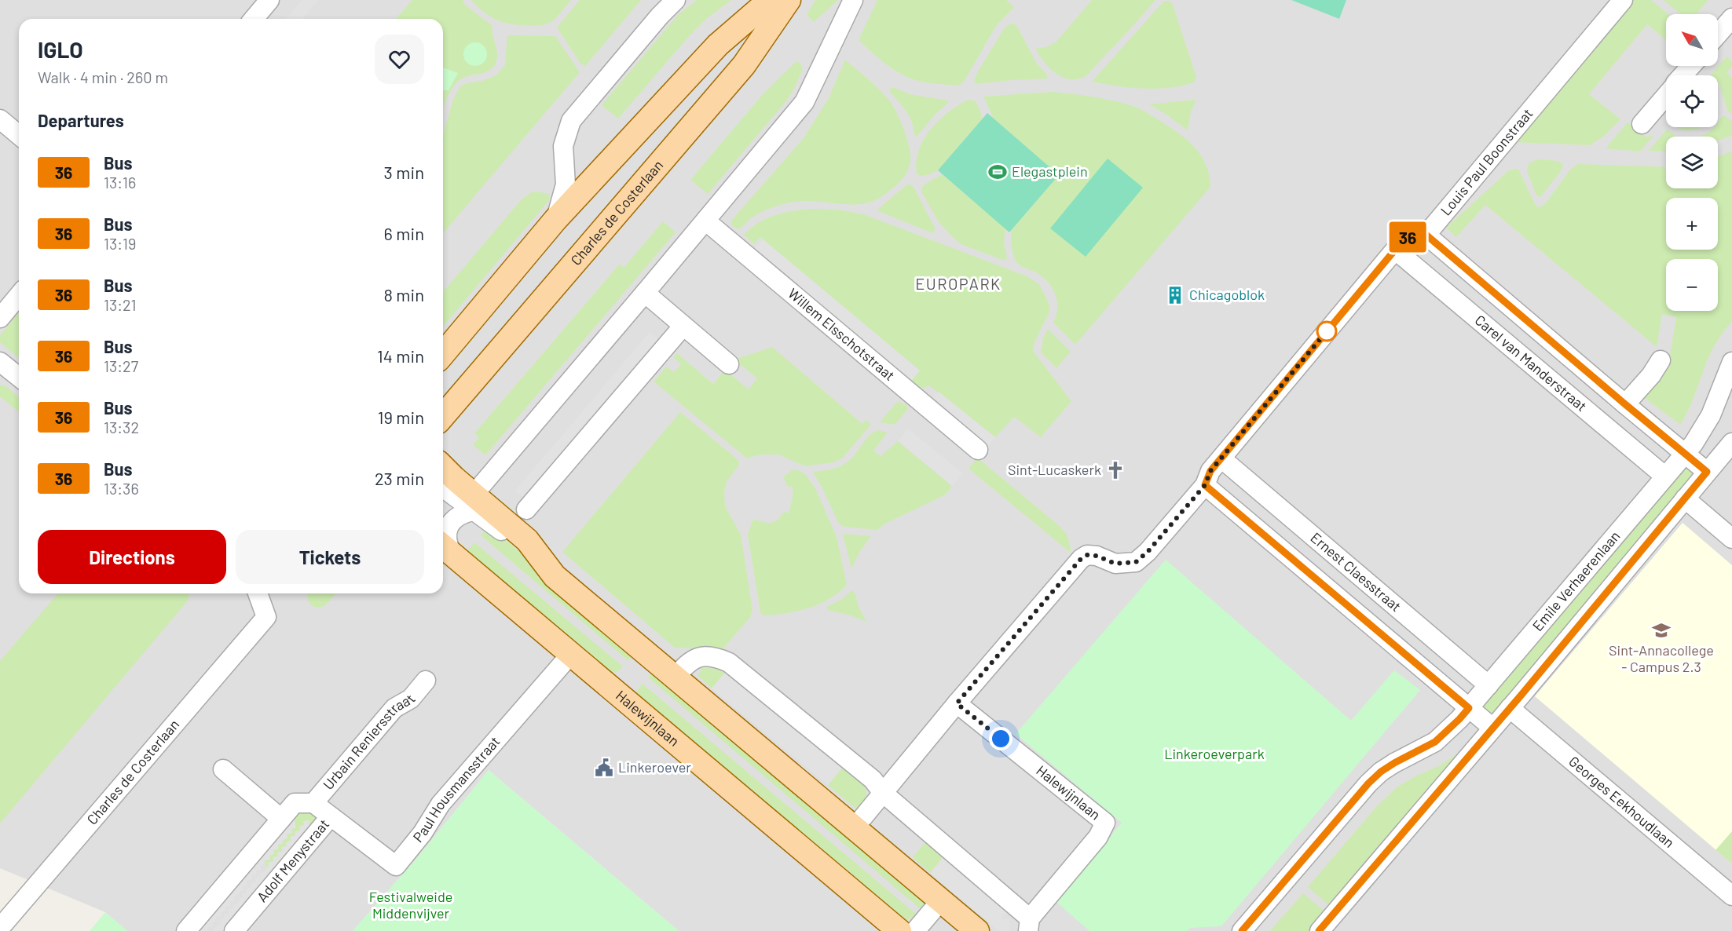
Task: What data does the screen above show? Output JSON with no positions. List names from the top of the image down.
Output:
{
  "streets": {
    "main road": ["Charles de Costerlaan", "Halewijnlaan"],
    "street": [
      "Louis Paul Boonstraat",
      "Willem Elsschotstraat",
      "Carel van Manderstraat",
      "Ernest Claesstraat",
      "Emile Verhaerenlaan",
      "Urbain Reniersstraat",
      "Paul Housmansstraat",
      "Georges Eekhoudlaan",
      "Adolf Menystraat"
    ]
  },
  "crossings": [
    ["Louis Paul Boonstraat", "Carel van Manderstraat"],
    ["Louis Paul Boonstraat", "Ernest Claesstraat"],
    ["Louis Paul Boonstraat", "Halewijnlaan"],
    ["Carel van Manderstraat", "Emile Verhaerenlaan"],
    ["Ernest Claesstraat", "Emile Verhaerenlaan"],
    ["Halewijnlaan", "Paul Housmansstraat"],
    ["Urbain Reniersstraat", "Adolf Menystraat"],
    ["Paul Housmansstraat", "Adolf Menystraat"]
  ],
  "districts": ["EUROPARK"],
  "parks": ["Linkeroeverpark", "Festivalweide Middenvijver"],
  "places": {
    "sports": ["Elegastplein"],
    "building": ["Chicagoblok"],
    "church": ["Sint-Lucaskerk"],
    "school or university": ["Sint-Annacollege - Campus 2.3"],
    "public building": ["Linkeroever"]
  },
  "lines": ["bus line 36"],
  "north": "top left",
  "page": {
    "on_map": "36",
    "map_buttons": ["+", "−"],
    "heading": [
      ["IGLO", "Walk · 4 min · 260 m"],
      "Departures"
    ],
    "list": [
      {
        "mark": "36",
        "name": "Bus",
        "note": "13:16",
        "value": "3 min"
      },
      {
        "mark": "36",
        "name": "Bus",
        "note": "13:19",
        "value": "6 min"
      },
      {
        "mark": "36",
        "name": "Bus",
        "note": "13:21",
        "value": "8 min"
      },
      {
        "mark": "36",
        "name": "Bus",
        "note": "13:27",
        "value": "14 min"
      },
      {
        "mark": "36",
        "name": "Bus",
        "note": "13:32",
        "value": "19 min"
      },
      {
        "mark": "36",
        "name": "Bus",
        "note": "13:36",
        "value": "23 min"
      }
    ],
    "buttons": ["Directions", "Tickets"]
  }
}
